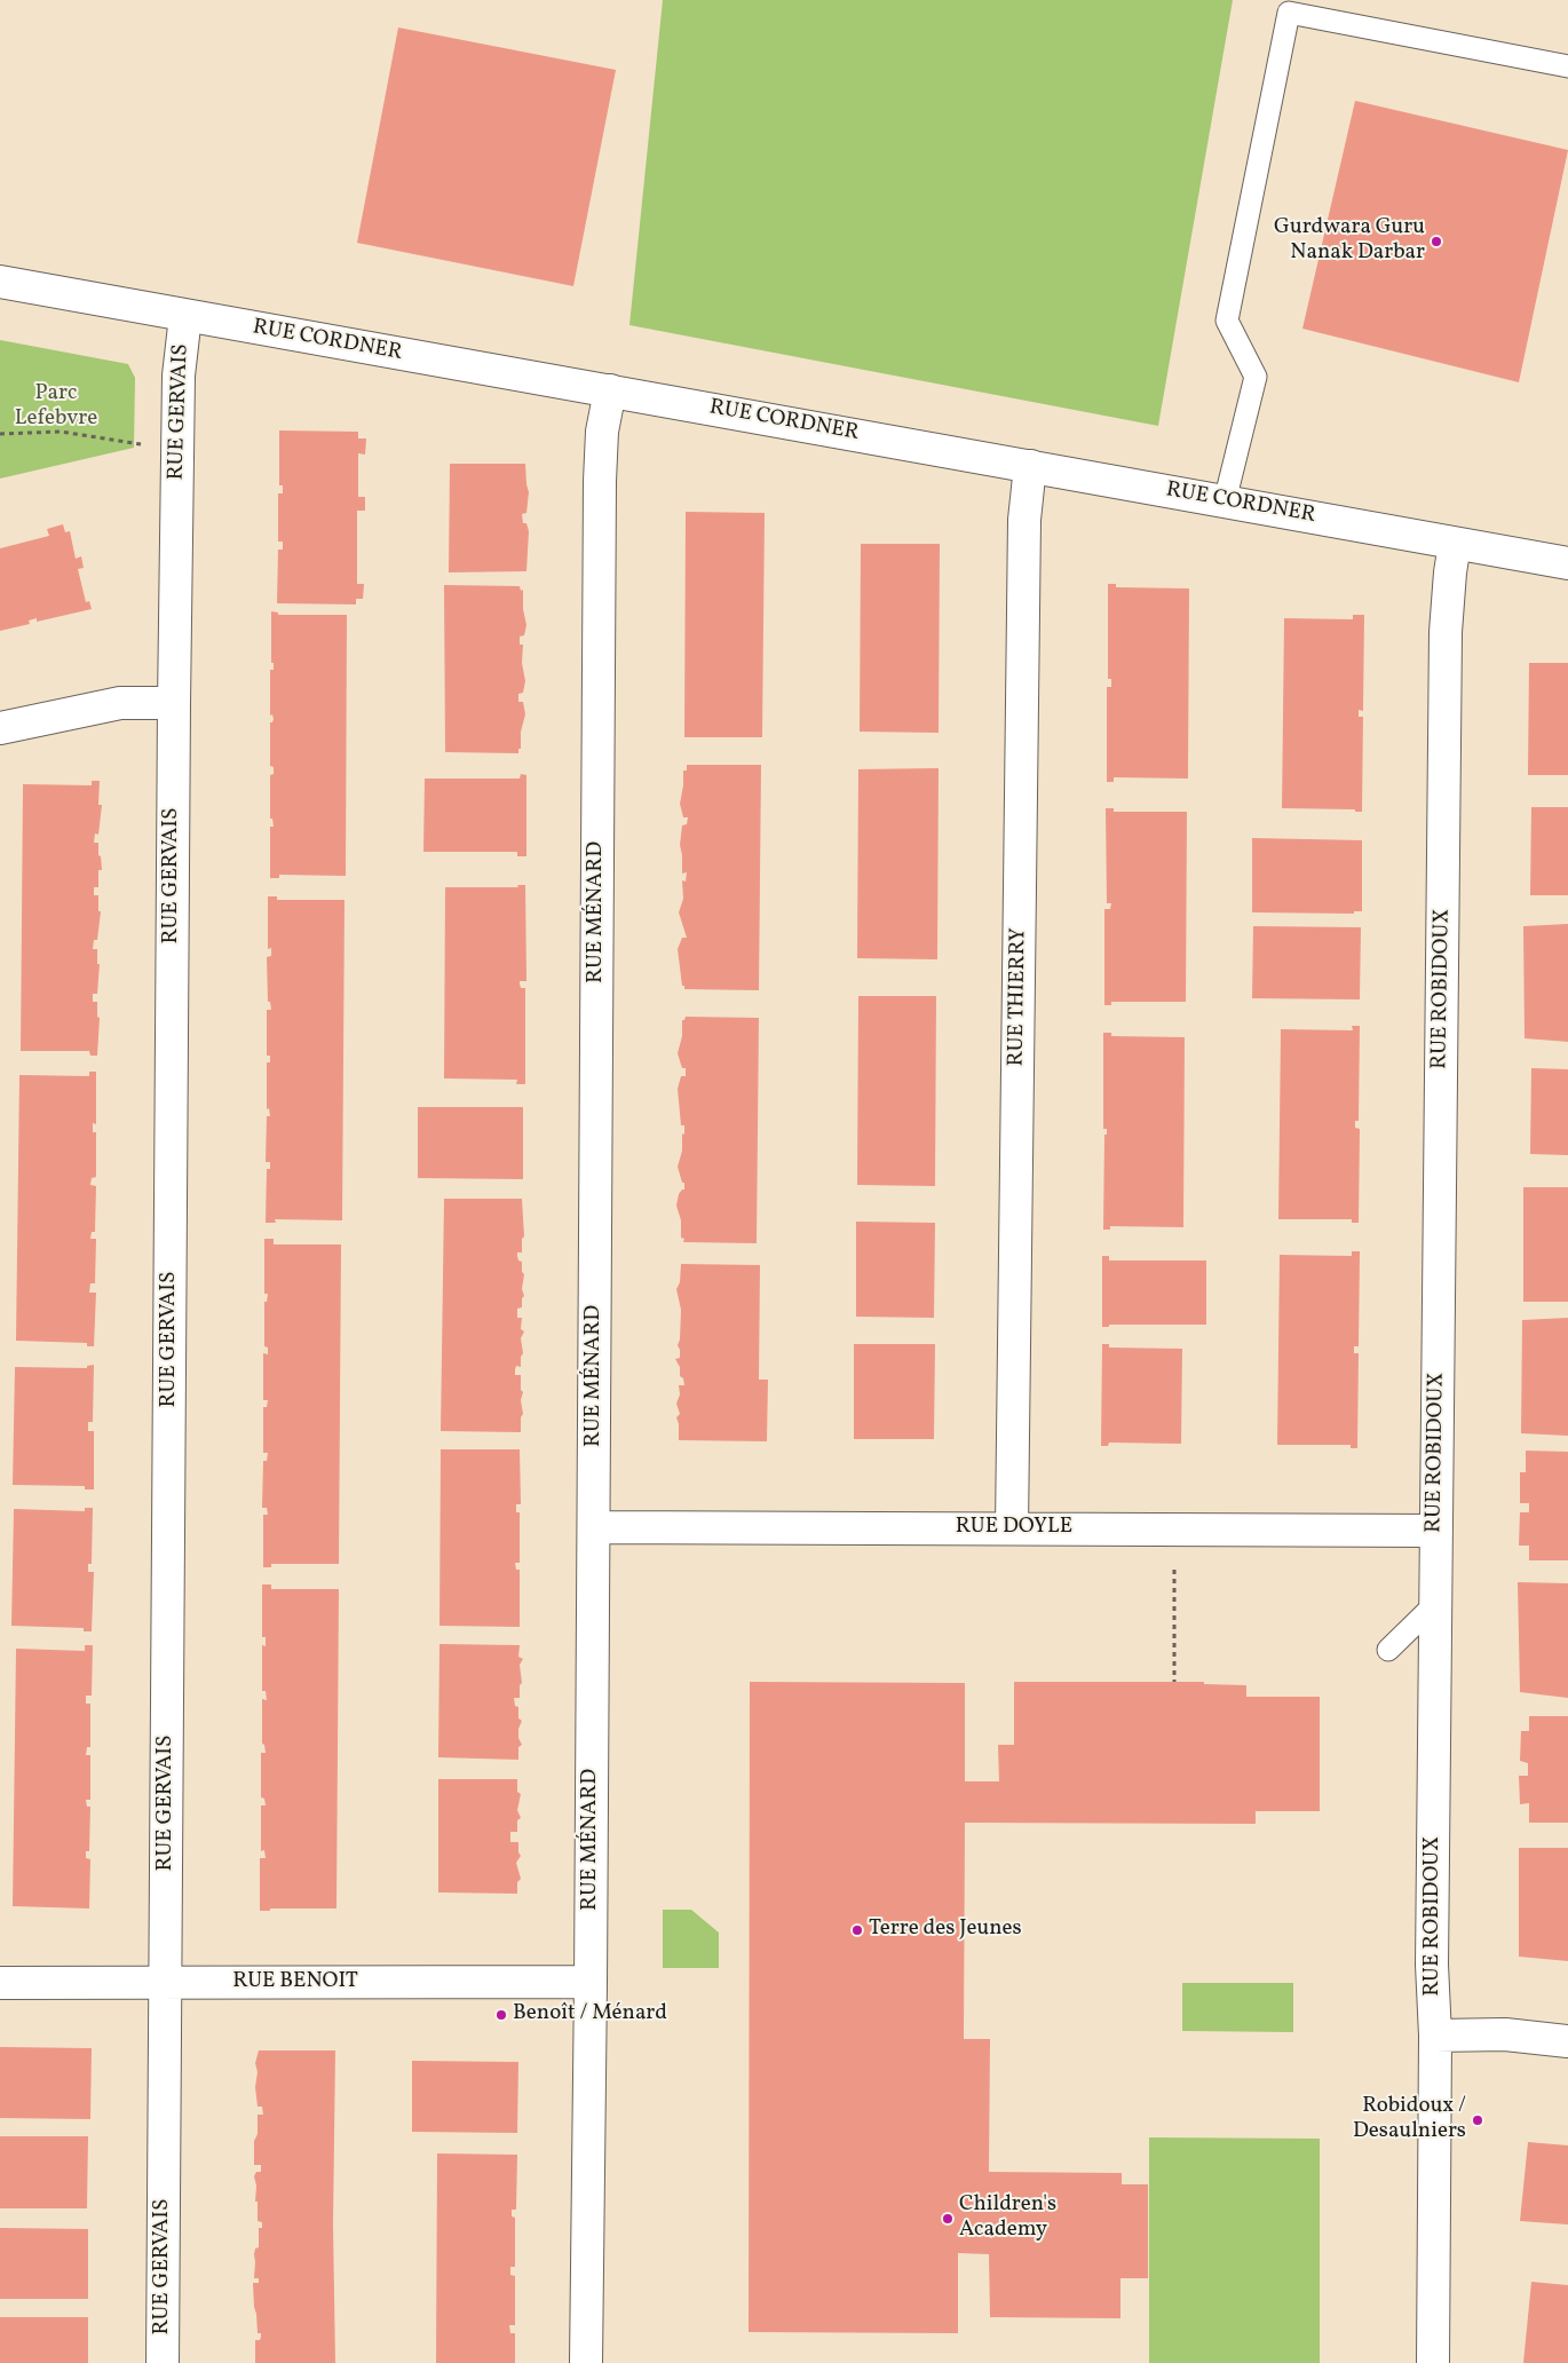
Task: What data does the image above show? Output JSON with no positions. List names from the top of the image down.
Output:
{
  "streets": {
    "street": [
      "RUE CORDNER",
      "RUE GERVAIS",
      "RUE MÉNARD",
      "RUE ROBIDOUX",
      "RUE THIERRY",
      "RUE DOYLE",
      "RUE BENOIT"
    ]
  },
  "crossings": [
    ["RUE CORDNER", "RUE GERVAIS"],
    ["RUE CORDNER", "RUE MÉNARD"],
    ["RUE CORDNER", "RUE ROBIDOUX"],
    ["RUE CORDNER", "RUE THIERRY"],
    ["RUE GERVAIS", "RUE BENOIT"],
    ["RUE MÉNARD", "RUE DOYLE"],
    ["RUE MÉNARD", "RUE BENOIT"],
    ["RUE ROBIDOUX", "RUE DOYLE"],
    ["RUE THIERRY", "RUE DOYLE"]
  ],
  "parks": ["Parc Lefebvre"],
  "places": [
    "Gurdwara Guru Nanak Darbar",
    "Terre des Jeunes",
    "Benoît / Ménard",
    "Robidoux / Desaulniers",
    "Children's Academy"
  ]
}
